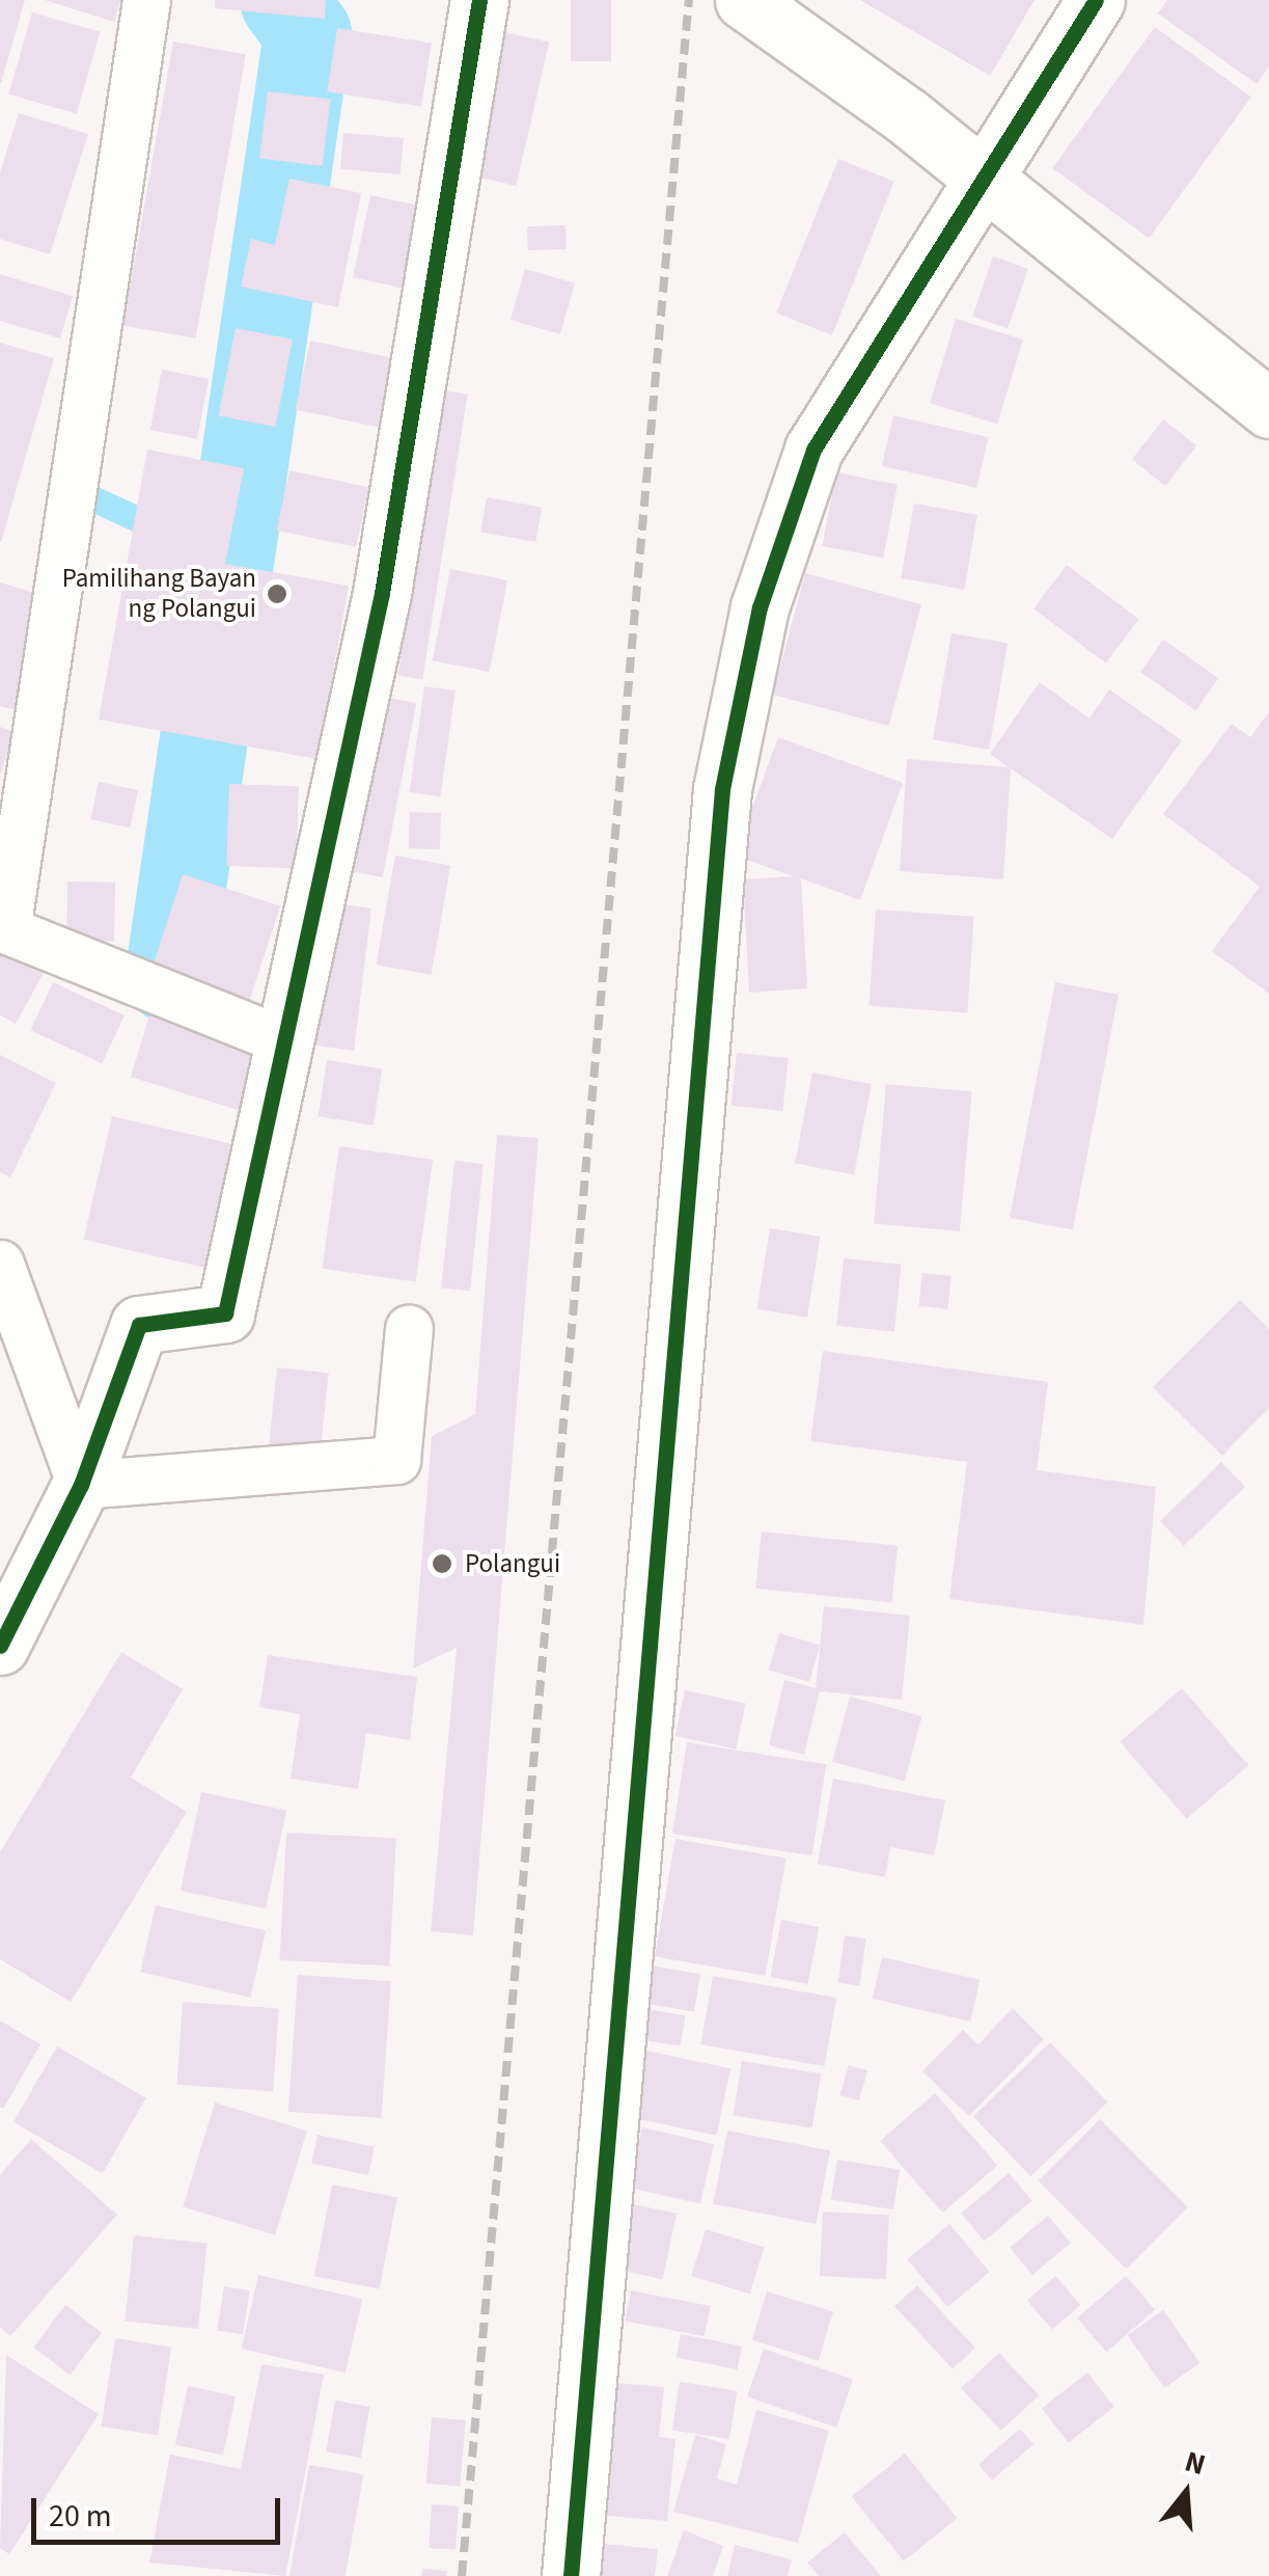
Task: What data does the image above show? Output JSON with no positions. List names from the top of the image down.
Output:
{
  "places": ["Pamilihang Bayan ng Polangui", "Polangui"],
  "scale_bar": "20 m",
  "north": "top"
}
